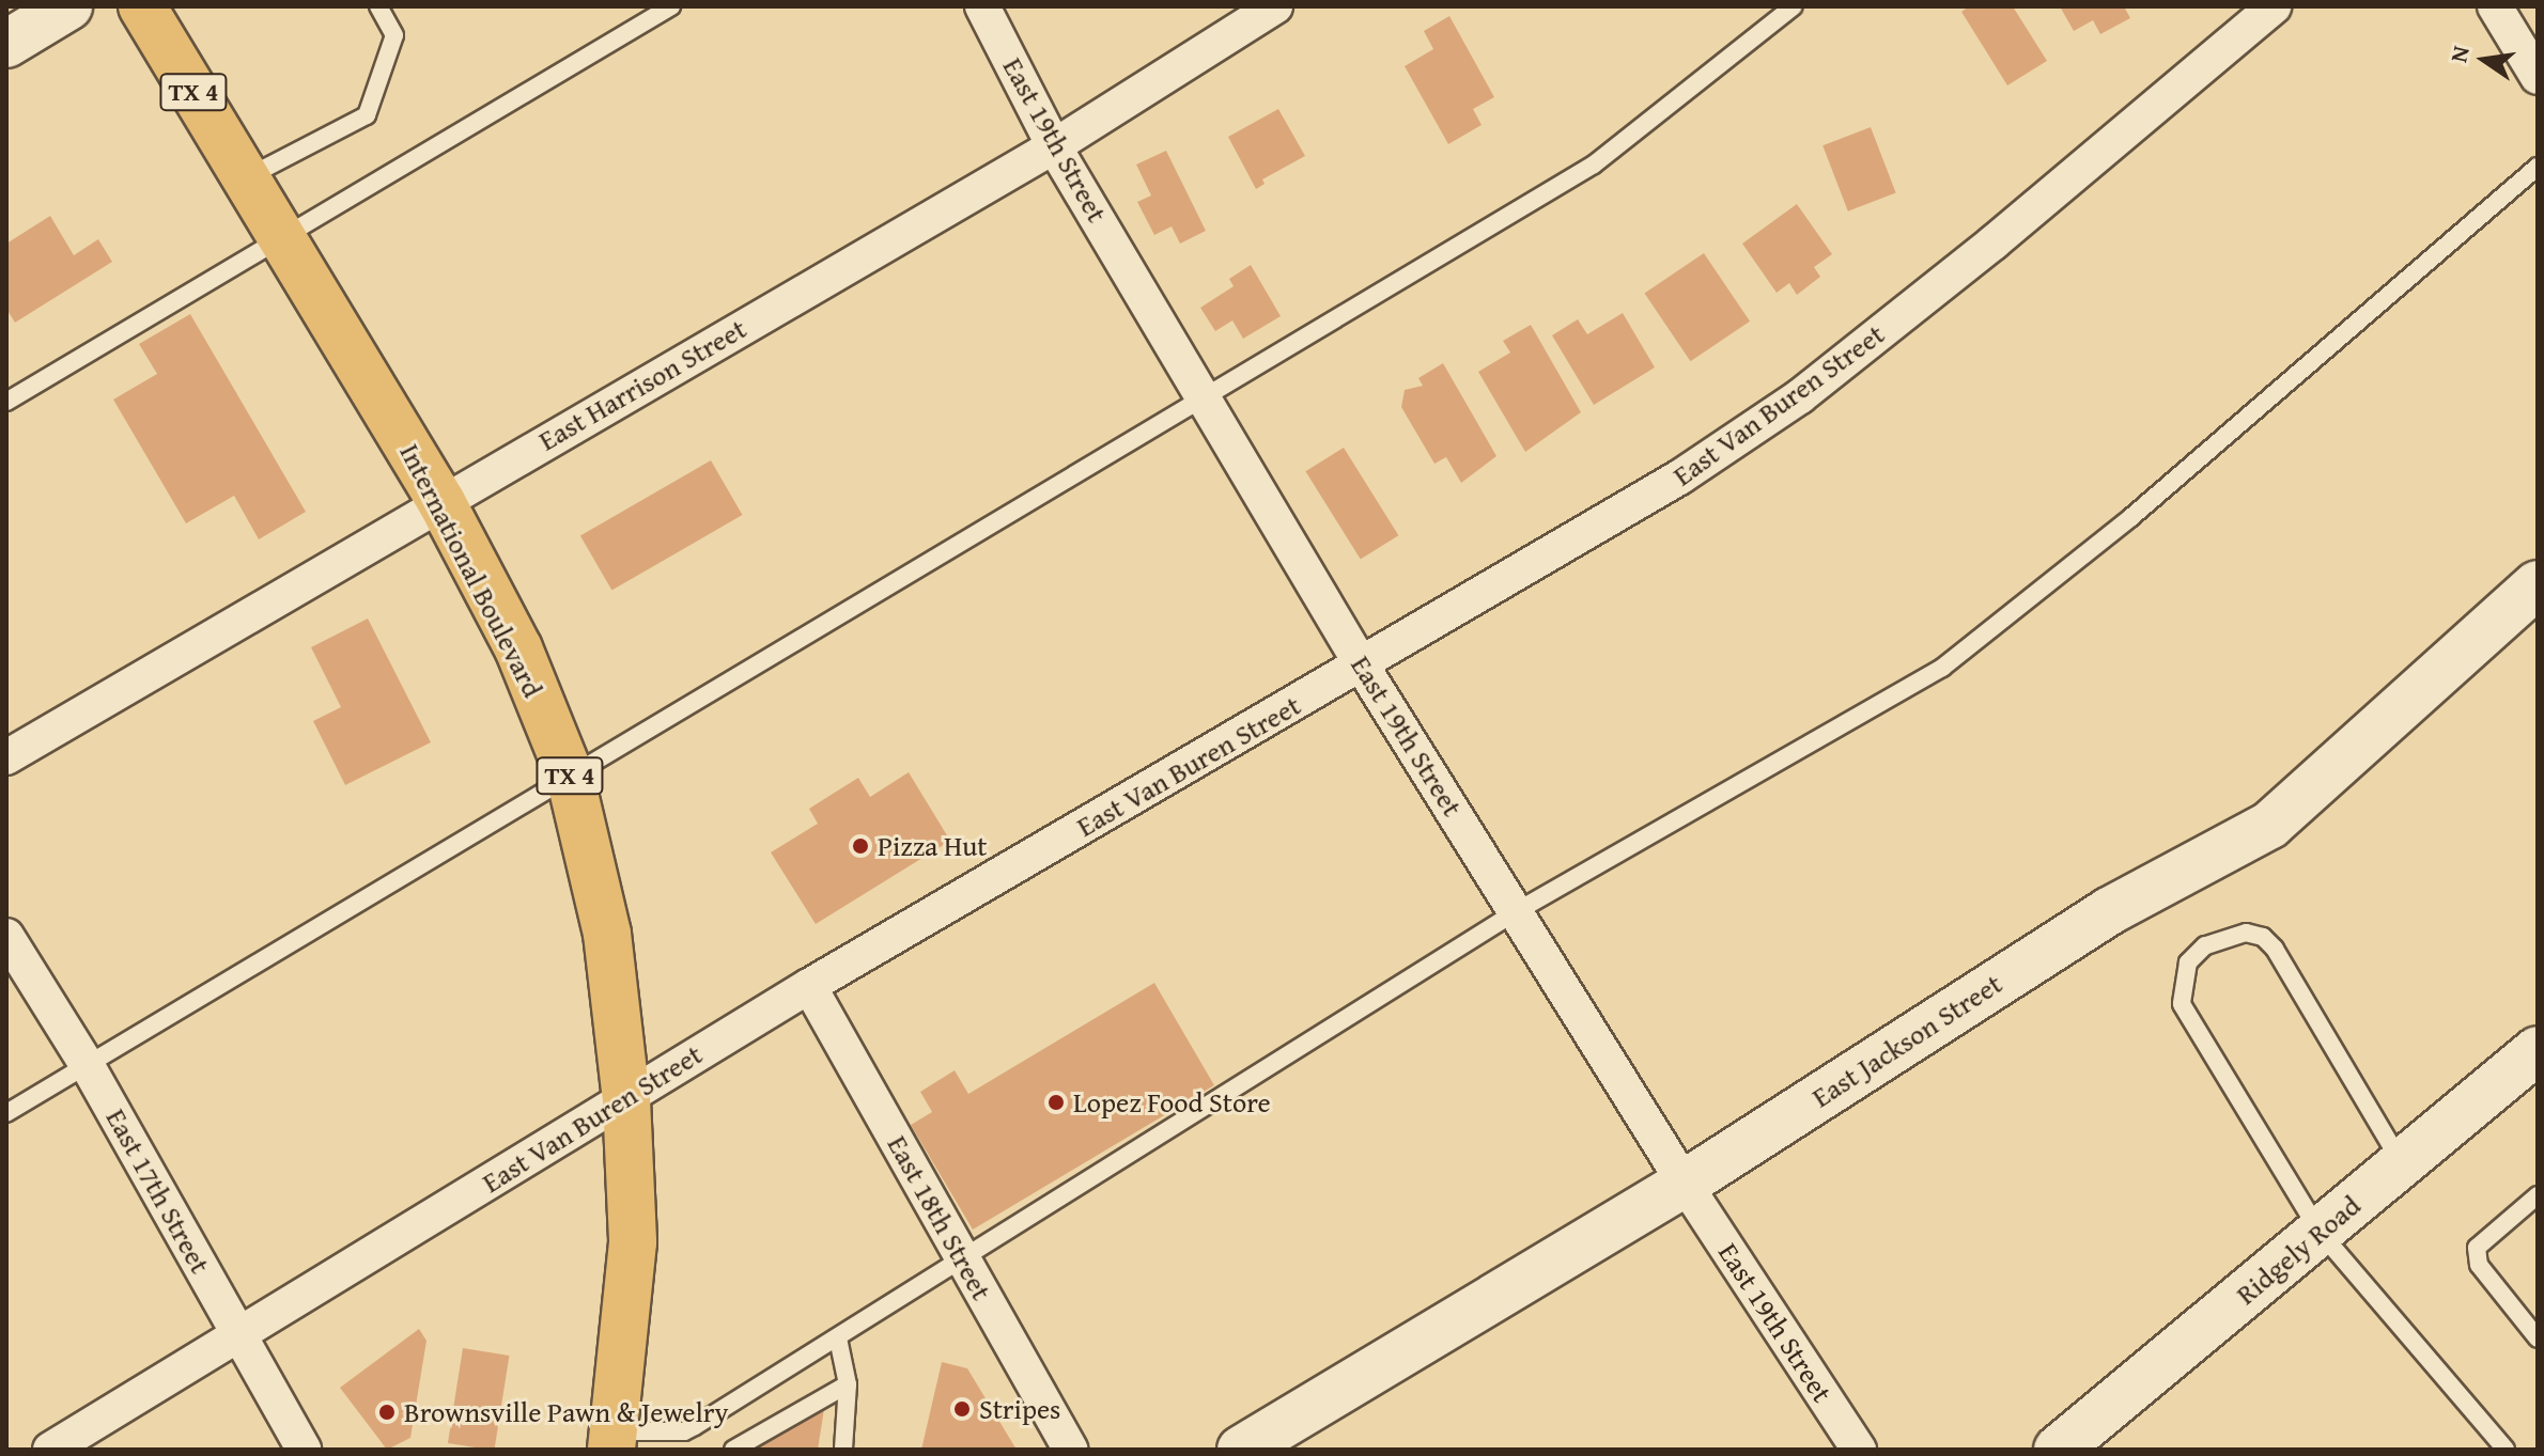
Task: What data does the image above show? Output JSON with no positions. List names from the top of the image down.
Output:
{
  "streets": {
    "main road": [
      "TX 4",
      "International Boulevard",
      "East Jackson Street",
      "Ridgely Road"
    ],
    "street": [
      "East 19th Street",
      "East Harrison Street",
      "East Van Buren Street",
      "East 17th Street",
      "East 18th Street"
    ]
  },
  "crossings": [
    ["East 19th Street", "East Harrison Street"],
    ["East 19th Street", "East Van Buren Street"],
    ["East 19th Street", "East Jackson Street"],
    ["East Harrison Street", "International Boulevard"],
    ["East Van Buren Street", "International Boulevard"],
    ["East Van Buren Street", "East 17th Street"],
    ["East Van Buren Street", "East 18th Street"]
  ],
  "places": [
    "Pizza Hut",
    "Lopez Food Store",
    "Stripes",
    "Brownsville Pawn & Jewelry"
  ],
  "north": "left"
}
